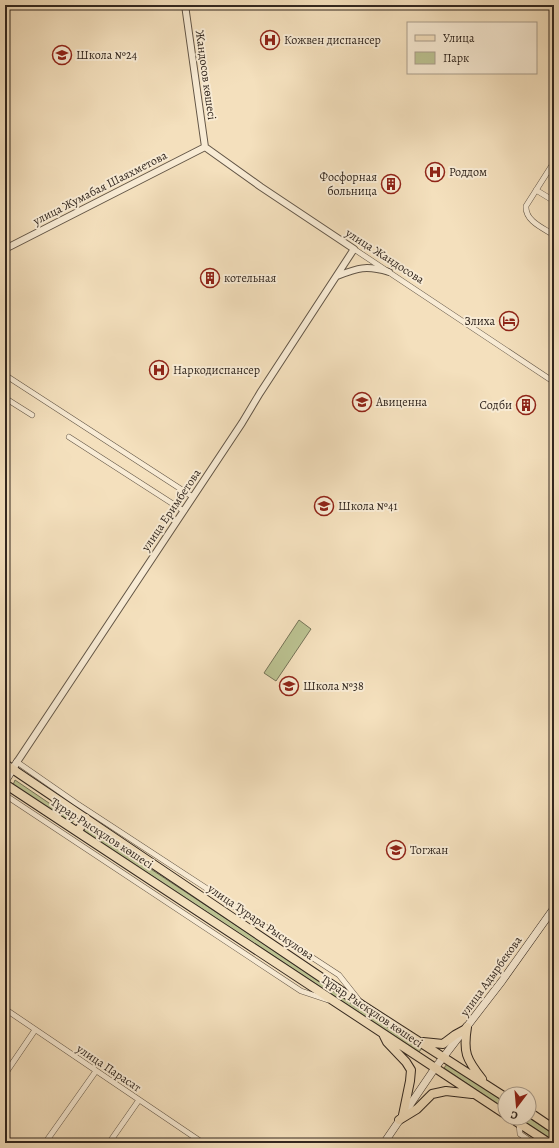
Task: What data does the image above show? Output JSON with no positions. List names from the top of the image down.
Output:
{
  "streets": {
    "main road": [
      "улица Еримбетова",
      "Тұрар Рыскұлов көшесі",
      "улица Турара Рыскулова",
      "улица Адырбекова"
    ],
    "street": [
      "Жандосов көшесі",
      "улица Жумабая Шаяхметова",
      "улица Жандосова",
      "улица Парасат"
    ]
  },
  "crossings": [
    ["Жандосов көшесі", "улица Жумабая Шаяхметова"],
    ["Жандосов көшесі", "улица Жандосова"],
    ["улица Жумабая Шаяхметова", "улица Жандосова"],
    ["улица Жандосова", "улица Еримбетова"],
    ["улица Еримбетова", "Тұрар Рыскұлов көшесі"],
    ["улица Еримбетова", "улица Турара Рыскулова"],
    ["Тұрар Рыскұлов көшесі", "улица Адырбекова"],
    ["улица Турара Рыскулова", "улица Адырбекова"]
  ],
  "places": {
    "hospital": ["Кожвен диспансер", "Роддом", "Наркодиспансер"],
    "school or university": [
      "Школа №24",
      "Авиценна",
      "Школа №41",
      "Школа №38",
      "Тогжан"
    ],
    "building": ["Фосфорная больница", "котельная", "Содби"],
    "hotel": ["Злиха"]
  },
  "legend": ["Улица", "Парк"],
  "north": "bottom"
}
